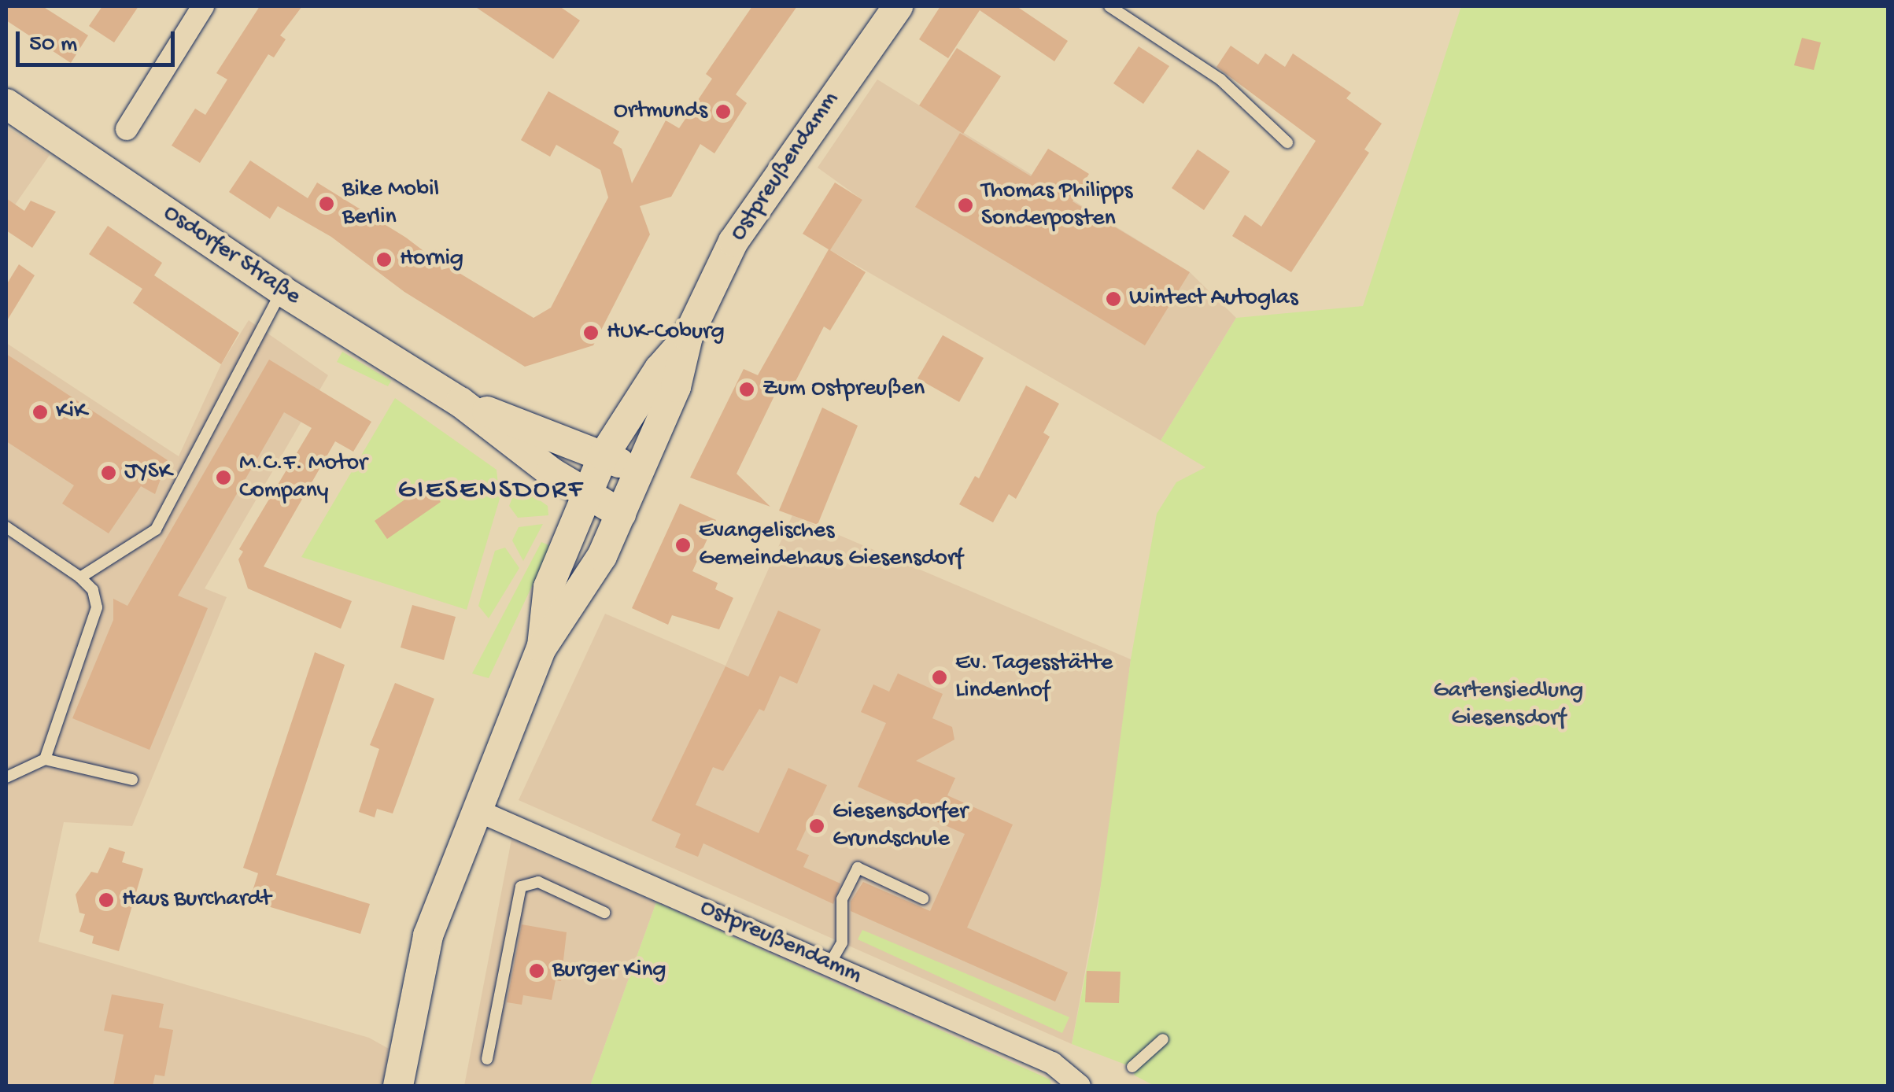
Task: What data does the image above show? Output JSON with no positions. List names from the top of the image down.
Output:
{
  "streets": {
    "main road": ["Ostpreußendamm", "Osdorfer Straße"]
  },
  "crossings": [
    ["Ostpreußendamm", "Osdorfer Straße"]
  ],
  "districts": ["GIESENSDORF"],
  "parks": ["Gartensiedlung Giesensdorf"],
  "places": [
    "Ortmunds",
    "Bike Mobil Berlin",
    "Thomas Philipps Sonderposten",
    "Hornig",
    "Wintect Autoglas",
    "HUK-Coburg",
    "Zum Ostpreußen",
    "KiK",
    "JYSK",
    "M.C.F. Motor Company",
    "Evangelisches Gemeindehaus Giesensdorf",
    "Ev. Tagesstätte Lindenhof",
    "Giesensdorfer Grundschule",
    "Haus Burchardt",
    "Burger King"
  ],
  "scale_bar": "50 m"
}
